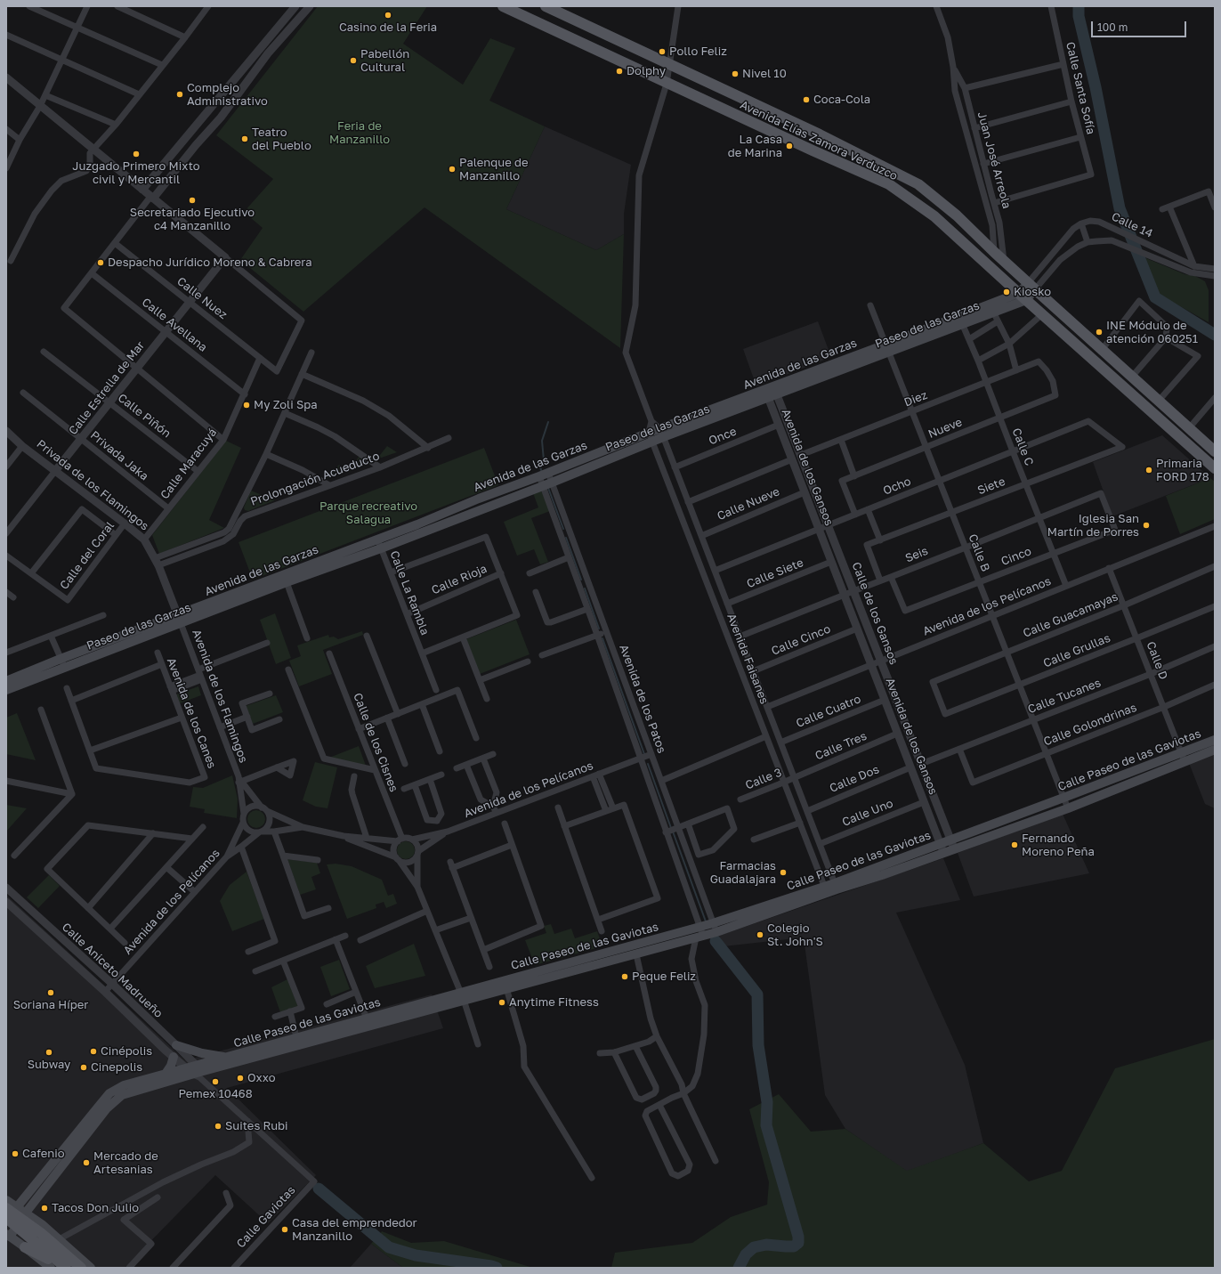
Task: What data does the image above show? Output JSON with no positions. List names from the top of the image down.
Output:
{
  "streets": {
    "main road": [
      "Avenida Elías Zamora Verduzco",
      "Paseo de las Garzas",
      "Avenida de las Garzas",
      "Calle Paseo de las Gaviotas"
    ],
    "street": [
      "Calle Santa Sofía",
      "Juan José Arreola",
      "Calle 14",
      "Calle Nuez",
      "Calle Avellana",
      "Calle Estrella de Mar",
      "Diez",
      "Calle Piñón",
      "Nueve",
      "Once",
      "Calle C",
      "Privada Jaka",
      "Calle Maracuyá",
      "Avenida de los Gansos",
      "Prolongación Acueducto",
      "Privada de los Flamingos",
      "Ocho",
      "Siete",
      "Calle Nueve",
      "Calle B",
      "Seis",
      "Calle del Coral",
      "Cinco",
      "Calle Siete",
      "Calle Rioja",
      "Calle La Rambla",
      "Avenida de los Pelícanos",
      "Calle de los Gansos",
      "Calle Guacamayas",
      "Calle Cinco",
      "Calle Grullas",
      "Avenida Faisanes",
      "Calle D",
      "Avenida de los Flamingos",
      "Calle Tucanes",
      "Avenida de los Patos",
      "Calle Cuatro",
      "Avenida de los Canes",
      "Calle Golondrinas",
      "Calle de los Cisnes",
      "Calle Tres",
      "Calle 3",
      "Calle Dos",
      "Calle Uno",
      "Calle Aniceto Madrueño",
      "Calle Gaviotas"
    ]
  },
  "crossings": [
    ["Calle Santa Sofía", "Juan José Arreola"],
    ["Avenida Elías Zamora Verduzco", "Juan José Arreola"],
    ["Avenida Elías Zamora Verduzco", "Calle 14"],
    ["Avenida Elías Zamora Verduzco", "Paseo de las Garzas"],
    ["Avenida Elías Zamora Verduzco", "Avenida de las Garzas"],
    ["Calle 14", "Paseo de las Garzas"],
    ["Calle Nuez", "Calle Estrella de Mar"],
    ["Calle Nuez", "Calle Maracuyá"],
    ["Calle Avellana", "Calle Estrella de Mar"],
    ["Calle Avellana", "Calle Maracuyá"],
    ["Paseo de las Garzas", "Avenida de las Garzas"],
    ["Paseo de las Garzas", "Calle C"],
    ["Paseo de las Garzas", "Privada de los Flamingos"],
    ["Paseo de las Garzas", "Calle La Rambla"],
    ["Paseo de las Garzas", "Avenida Faisanes"],
    ["Paseo de las Garzas", "Avenida de los Flamingos"],
    ["Paseo de las Garzas", "Avenida de los Patos"],
    ["Avenida de las Garzas", "Calle C"],
    ["Avenida de las Garzas", "Avenida de los Gansos"],
    ["Avenida de las Garzas", "Privada de los Flamingos"],
    ["Avenida de las Garzas", "Calle B"],
    ["Avenida de las Garzas", "Calle La Rambla"],
    ["Avenida de las Garzas", "Calle de los Gansos"],
    ["Avenida de las Garzas", "Avenida Faisanes"],
    ["Avenida de las Garzas", "Avenida de los Flamingos"],
    ["Avenida de las Garzas", "Avenida de los Patos"],
    ["Calle Estrella de Mar", "Calle Piñón"],
    ["Calle Estrella de Mar", "Privada Jaka"],
    ["Calle Estrella de Mar", "Privada de los Flamingos"],
    ["Diez", "Nueve"],
    ["Diez", "Calle C"],
    ["Diez", "Calle B"],
    ["Diez", "Calle de los Gansos"],
    ["Calle Piñón", "Calle Maracuyá"],
    ["Nueve", "Calle C"],
    ["Nueve", "Ocho"],
    ["Nueve", "Calle B"],
    ["Once", "Avenida de los Gansos"],
    ["Once", "Avenida Faisanes"],
    ["Calle C", "Ocho"],
    ["Calle C", "Siete"],
    ["Calle C", "Seis"],
    ["Calle C", "Cinco"],
    ["Calle C", "Avenida de los Pelícanos"],
    ["Privada Jaka", "Calle Maracuyá"],
    ["Calle Maracuyá", "Privada de los Flamingos"],
    ["Avenida de los Gansos", "Ocho"],
    ["Avenida de los Gansos", "Calle Nueve"],
    ["Avenida de los Gansos", "Seis"],
    ["Avenida de los Gansos", "Calle Siete"],
    ["Avenida de los Gansos", "Avenida de los Pelícanos"],
    ["Avenida de los Gansos", "Calle Cinco"],
    ["Avenida de los Gansos", "Calle Cuatro"],
    ["Avenida de los Gansos", "Calle Tres"],
    ["Avenida de los Gansos", "Calle Paseo de las Gaviotas"],
    ["Avenida de los Gansos", "Calle Dos"],
    ["Avenida de los Gansos", "Calle Uno"],
    ["Prolongación Acueducto", "Privada de los Flamingos"],
    ["Privada de los Flamingos", "Calle del Coral"],
    ["Privada de los Flamingos", "Avenida de los Flamingos"],
    ["Ocho", "Siete"],
    ["Ocho", "Calle B"],
    ["Ocho", "Calle de los Gansos"],
    ["Ocho", "Avenida Faisanes"],
    ["Siete", "Calle B"],
    ["Siete", "Seis"],
    ["Calle Nueve", "Avenida Faisanes"],
    ["Calle B", "Seis"],
    ["Calle B", "Cinco"],
    ["Calle B", "Avenida de los Pelícanos"],
    ["Calle B", "Calle Guacamayas"],
    ["Calle B", "Calle Grullas"],
    ["Calle B", "Calle Tucanes"],
    ["Calle B", "Calle Golondrinas"],
    ["Calle B", "Calle Paseo de las Gaviotas"],
    ["Seis", "Cinco"],
    ["Seis", "Calle de los Gansos"],
    ["Seis", "Avenida Faisanes"],
    ["Calle Siete", "Avenida Faisanes"],
    ["Calle Rioja", "Calle La Rambla"],
    ["Avenida de los Pelícanos", "Calle de los Gansos"],
    ["Avenida de los Pelícanos", "Avenida Faisanes"],
    ["Avenida de los Pelícanos", "Calle D"],
    ["Avenida de los Pelícanos", "Avenida de los Flamingos"],
    ["Avenida de los Pelícanos", "Avenida de los Patos"],
    ["Avenida de los Pelícanos", "Calle de los Cisnes"],
    ["Avenida de los Pelícanos", "Calle Aniceto Madrueño"],
    ["Calle de los Gansos", "Calle Tucanes"],
    ["Calle de los Gansos", "Calle Paseo de las Gaviotas"],
    ["Calle Guacamayas", "Calle Grullas"],
    ["Calle Guacamayas", "Calle D"],
    ["Calle Cinco", "Avenida Faisanes"],
    ["Calle Grullas", "Calle D"],
    ["Avenida Faisanes", "Calle Cuatro"],
    ["Avenida Faisanes", "Calle Tres"],
    ["Avenida Faisanes", "Calle Paseo de las Gaviotas"],
    ["Avenida Faisanes", "Calle 3"],
    ["Avenida Faisanes", "Calle Dos"],
    ["Avenida Faisanes", "Calle Uno"],
    ["Calle D", "Calle Tucanes"],
    ["Calle D", "Calle Golondrinas"],
    ["Calle D", "Calle Paseo de las Gaviotas"],
    ["Calle Tucanes", "Calle Golondrinas"],
    ["Avenida de los Patos", "Calle Paseo de las Gaviotas"],
    ["Calle Tres", "Calle 3"],
    ["Calle Paseo de las Gaviotas", "Calle Aniceto Madrueño"]
  ],
  "parks": ["Feria de Manzanillo", "Parque recreativo Salagua"],
  "places": [
    "Casino de la Feria",
    "Pollo Feliz",
    "Pabellón Cultural",
    "Dolphy",
    "Nivel 10",
    "Complejo Administrativo",
    "Coca-Cola",
    "Teatro del Pueblo",
    "La Casa de Marina",
    "Juzgado Primero Mixto civil y Mercantil",
    "Palenque de Manzanillo",
    "Secretariado Ejecutivo c4 Manzanillo",
    "Despacho Jurídico Moreno & Cabrera",
    "Kiosko",
    "INE Módulo de atención 060251",
    "My Zoli Spa",
    "Primaria FORD 178",
    "Iglesia San Martín de Porres",
    "Fernando Moreno Peña",
    "Farmacias Guadalajara",
    "Colegio St. John'S",
    "Peque Feliz",
    "Soriana Híper",
    "Anytime Fitness",
    "Cinépolis",
    "Subway",
    "Cinepolis",
    "Oxxo",
    "Pemex 10468",
    "Suites Rubi",
    "Cafenio",
    "Mercado de Artesanias",
    "Tacos Don Julio",
    "Casa del emprendedor Manzanillo"
  ],
  "scale_bar": "100 m"
}
